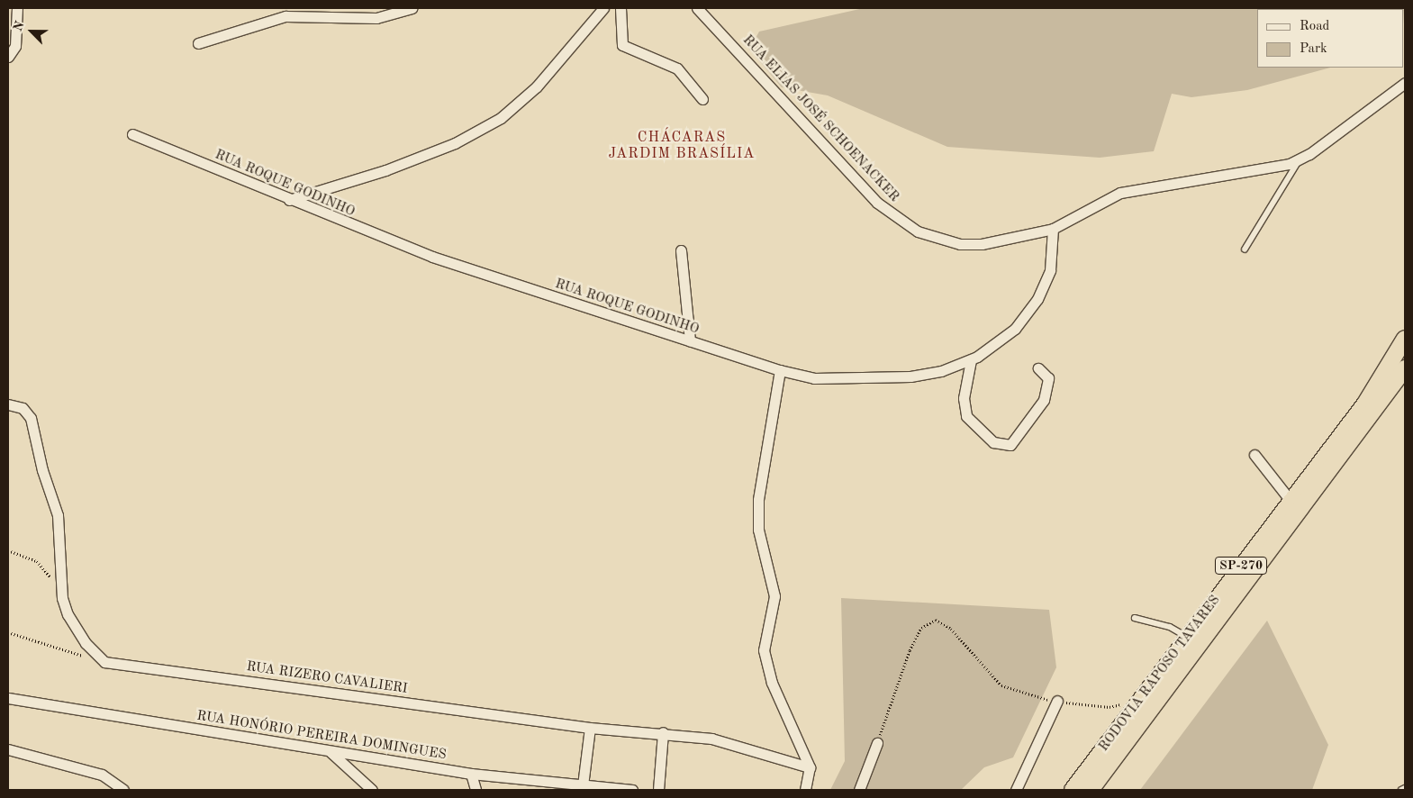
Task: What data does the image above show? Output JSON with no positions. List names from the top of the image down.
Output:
{
  "streets": {
    "highway": ["SP-270", "RODOVIA RAPOSO TAVARES"],
    "street": [
      "RUA ELIAS JOSÉ SCHOENACKER",
      "RUA ROQUE GODINHO",
      "RUA RIZERO CAVALIERI",
      "RUA HONÓRIO PEREIRA DOMINGUES"
    ]
  },
  "crossings": [
    ["RUA ELIAS JOSÉ SCHOENACKER", "RUA ROQUE GODINHO"]
  ],
  "districts": ["CHÁCARAS JARDIM BRASÍLIA"],
  "legend": ["Road", "Park"],
  "north": "top left"
}
